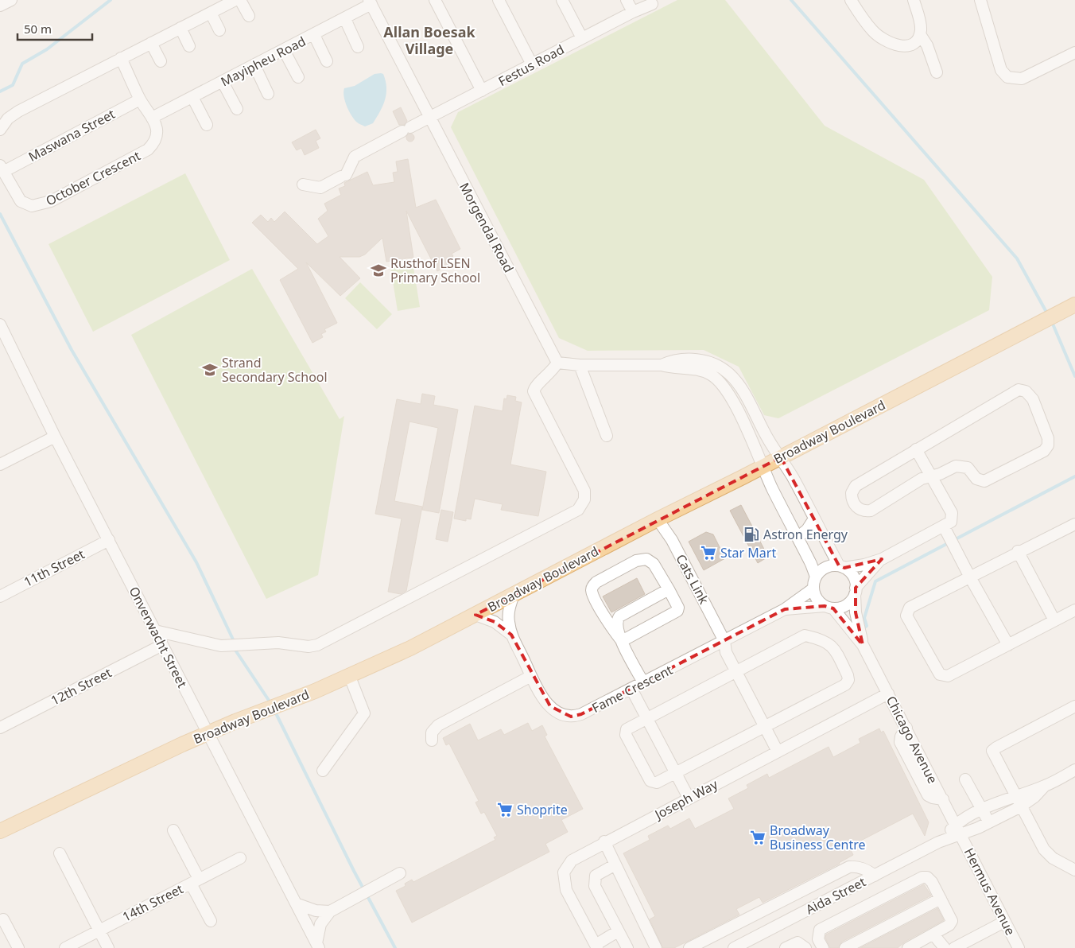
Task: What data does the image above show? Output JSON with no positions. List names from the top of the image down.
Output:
{
  "streets": {
    "main road": ["Broadway Boulevard"],
    "street": [
      "Mayipheu Road",
      "Festus Road",
      "Maswana Street",
      "October Crescent",
      "Morgendal Road",
      "11th Street",
      "Cats Link",
      "Onverwacht Street",
      "12th Street",
      "Fame Crescent",
      "Chicago Avenue",
      "Joseph Way",
      "Hermus Avenue",
      "Aida Street",
      "14th Street"
    ]
  },
  "crossings": [
    ["Mayipheu Road", "October Crescent"],
    ["Mayipheu Road", "Morgendal Road"],
    ["Festus Road", "Morgendal Road"],
    ["Maswana Street", "October Crescent"],
    ["Broadway Boulevard", "Cats Link"],
    ["Broadway Boulevard", "Onverwacht Street"],
    ["Broadway Boulevard", "Fame Crescent"],
    ["11th Street", "Onverwacht Street"],
    ["Cats Link", "Fame Crescent"],
    ["Cats Link", "Joseph Way"],
    ["Onverwacht Street", "12th Street"],
    ["Fame Crescent", "Chicago Avenue"],
    ["Chicago Avenue", "Joseph Way"],
    ["Chicago Avenue", "Hermus Avenue"],
    ["Chicago Avenue", "Aida Street"],
    ["Hermus Avenue", "Aida Street"]
  ],
  "districts": ["Allan Boesak Village"],
  "places": {
    "school or university": ["Rusthof LSEN Primary School", "Strand Secondary School"],
    "fuel station": ["Astron Energy"],
    "supermarket": ["Star Mart", "Shoprite", "Broadway Business Centre"]
  },
  "scale_bar": "50 m"
}
